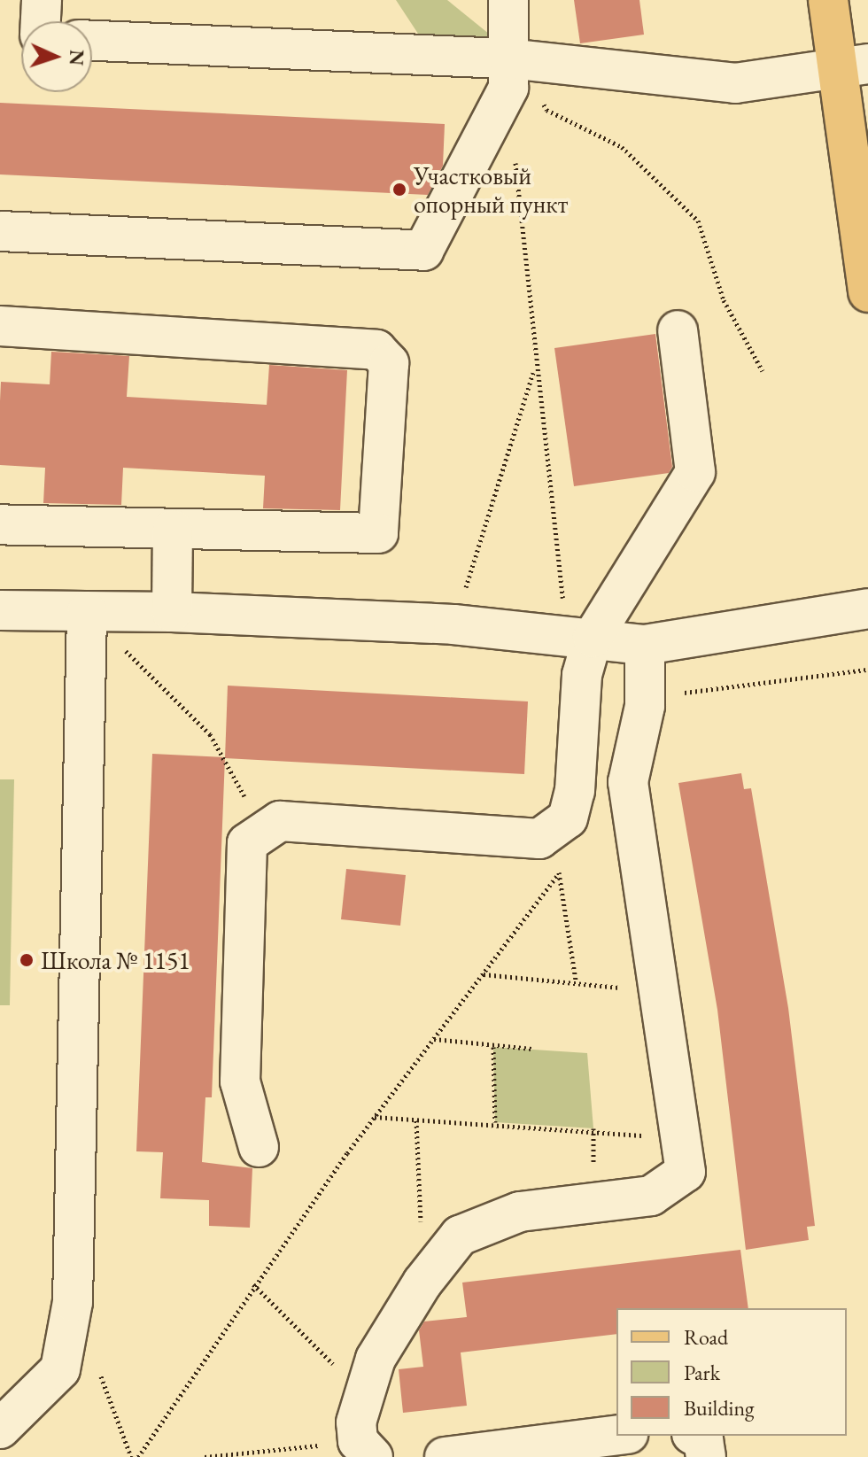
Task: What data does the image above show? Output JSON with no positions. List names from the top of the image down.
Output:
{
  "places": ["Участковый опорный пункт", "Школа № 1151"],
  "legend": ["Road", "Park", "Building"],
  "north": "right"
}
